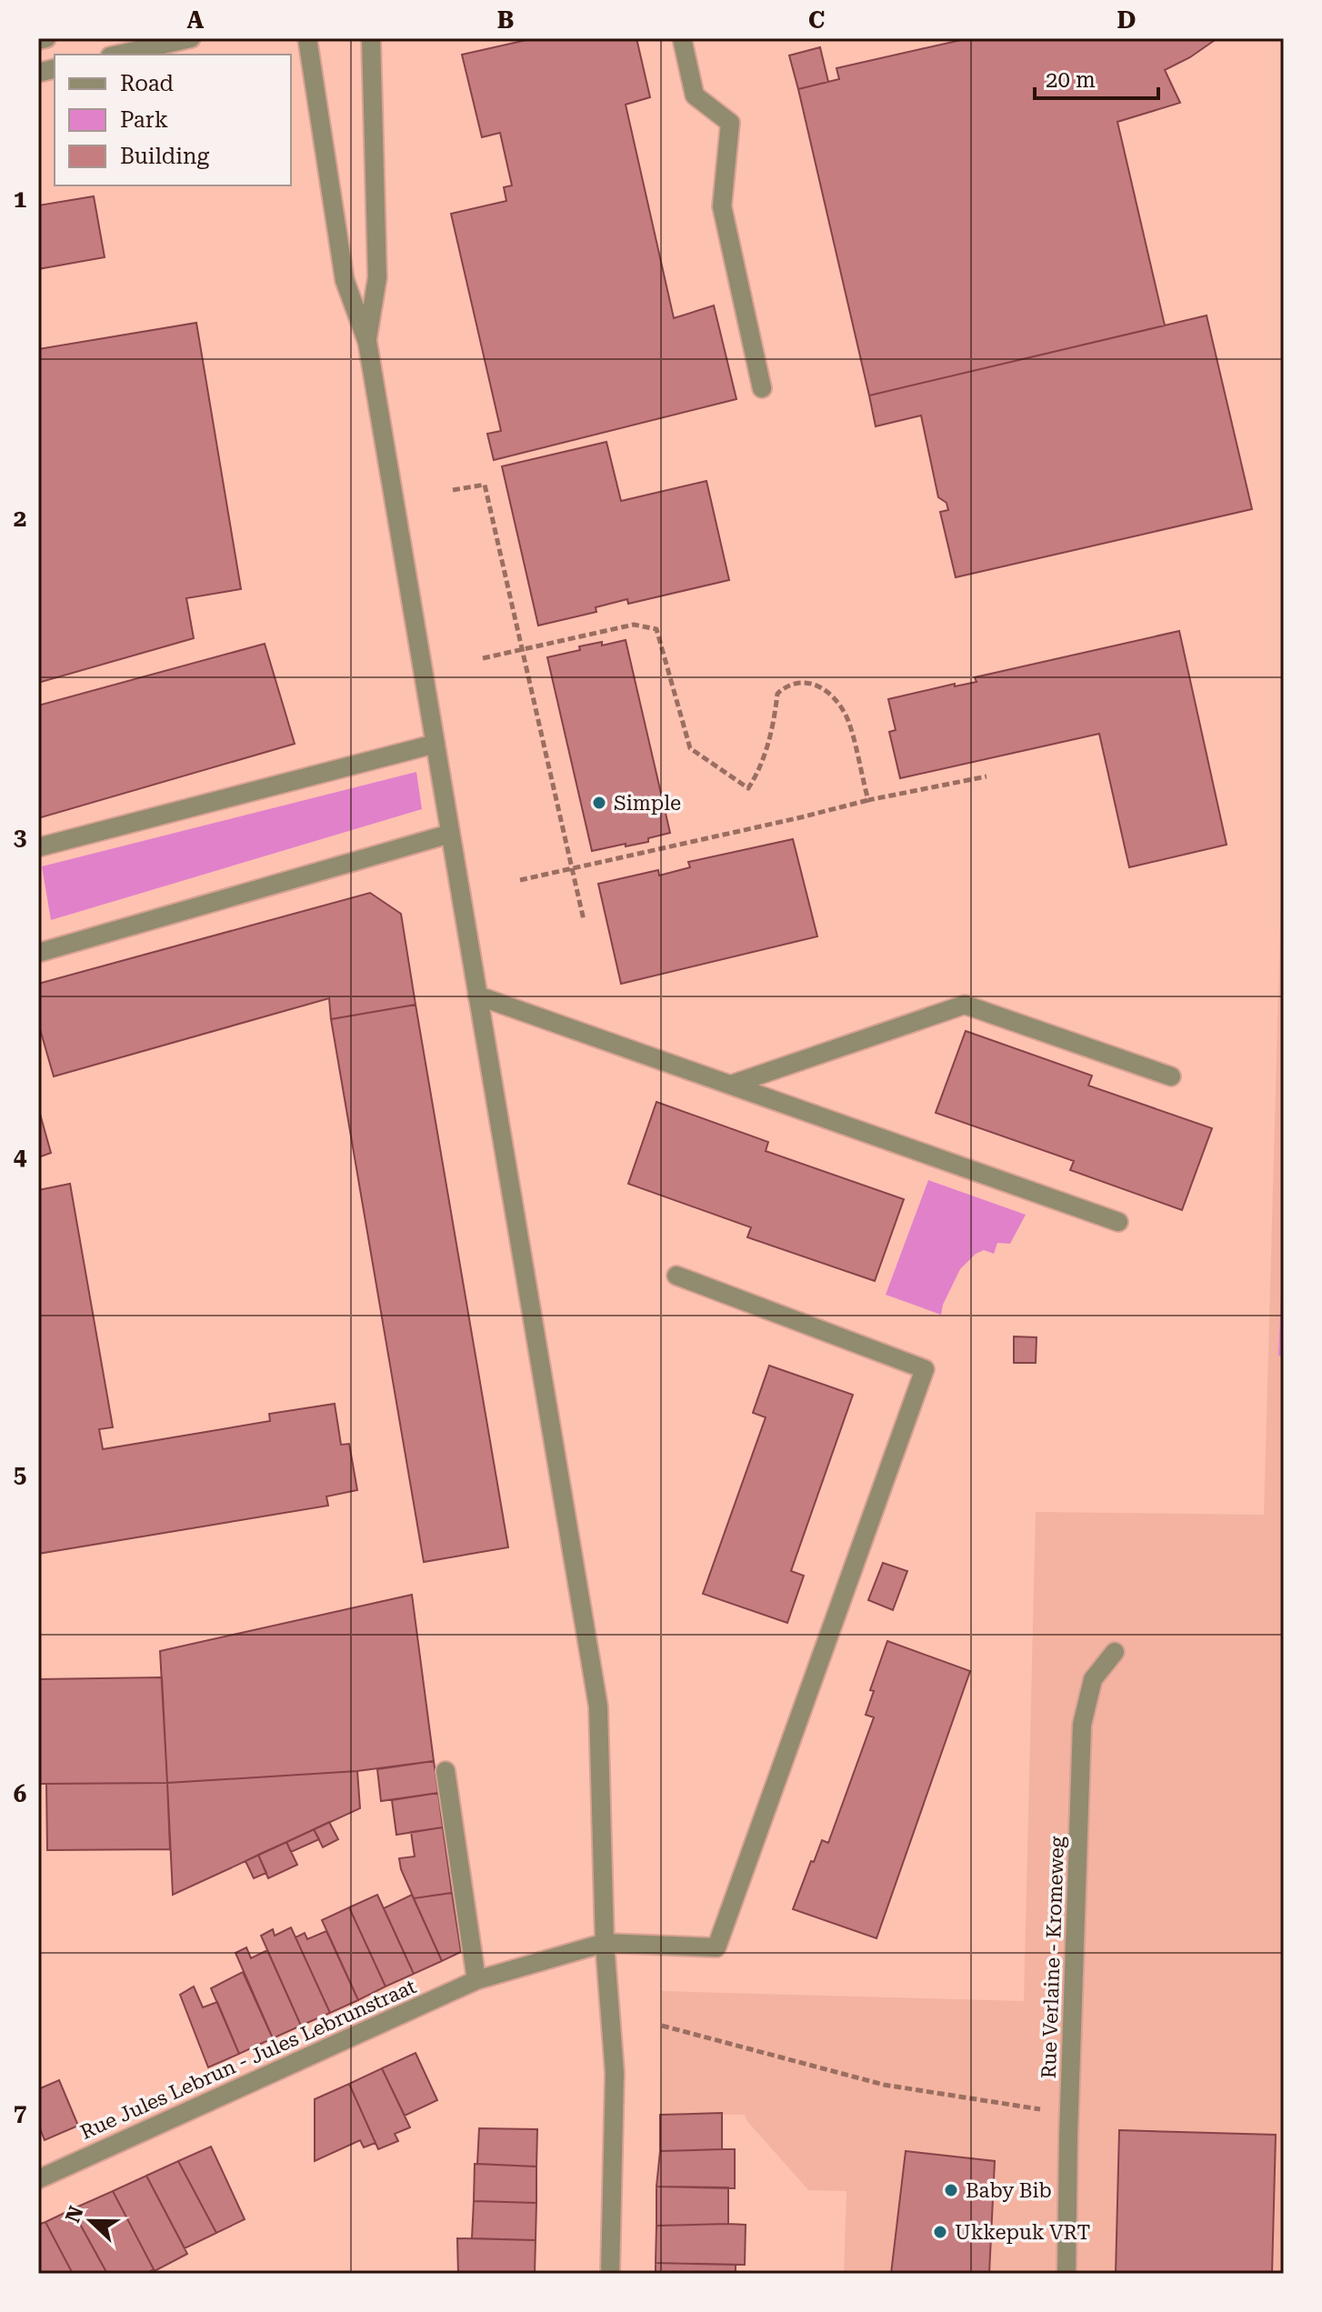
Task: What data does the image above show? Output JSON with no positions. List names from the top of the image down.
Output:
{
  "streets": {
    "street": ["Rue Verlaine - Kromeweg", "Rue Jules Lebrun - Jules Lebrunstraat"]
  },
  "places": ["Simple", "Baby Bib", "Ukkepuk VRT"],
  "legend": ["Road", "Park", "Building"],
  "scale_bar": "20 m",
  "north": "left",
  "grid": {
    "columns": [
      "A",
      "B",
      "C",
      "D"
    ],
    "rows": [
      "1",
      "2",
      "3",
      "4",
      "5",
      "6",
      "7"
    ]
  }
}
